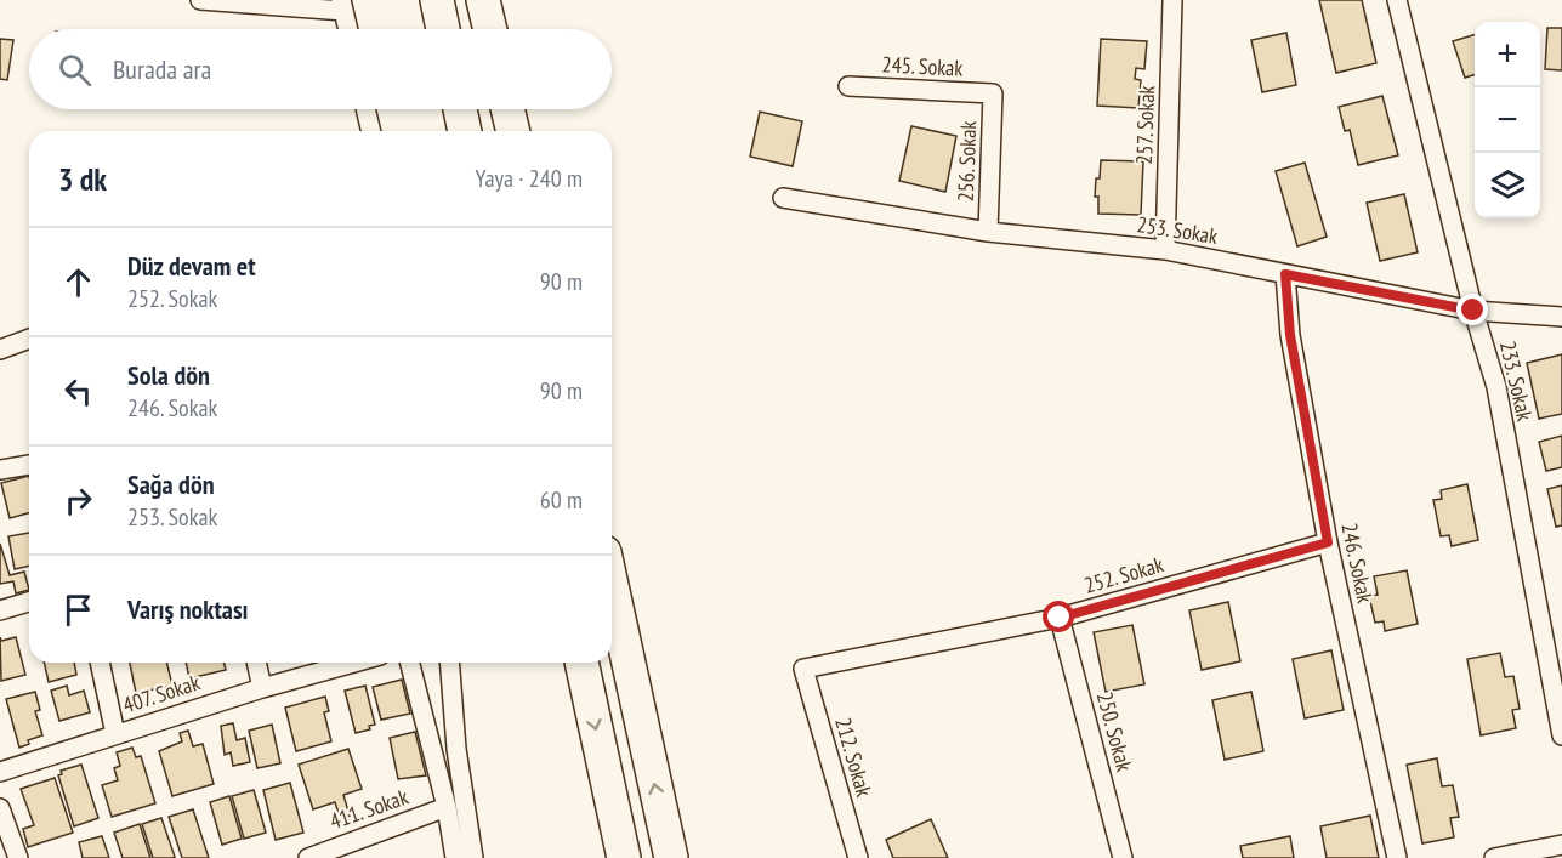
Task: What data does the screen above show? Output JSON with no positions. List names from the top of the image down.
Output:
{
  "streets": {
    "street": [
      "245. Sokak",
      "257. Sokak",
      "256. Sokak",
      "253. Sokak",
      "233. Sokak",
      "246. Sokak",
      "252. Sokak",
      "407. Sokak",
      "250. Sokak",
      "212. Sokak",
      "411. Sokak"
    ]
  },
  "crossings": [
    ["245. Sokak", "256. Sokak"],
    ["257. Sokak", "253. Sokak"],
    ["256. Sokak", "253. Sokak"],
    ["253. Sokak", "233. Sokak"],
    ["253. Sokak", "246. Sokak"],
    ["246. Sokak", "252. Sokak"],
    ["252. Sokak", "250. Sokak"],
    ["252. Sokak", "212. Sokak"]
  ],
  "page": {
    "map_buttons": ["+", "−"],
    "search": "Burada ara",
    "heading": ["3 dk", "Yaya · 240 m"],
    "list": [
      ["Düz devam et", "252. Sokak", "90 m"],
      ["Sola dön", "246. Sokak", "90 m"],
      ["Sağa dön", "253. Sokak", "60 m"],
      "Varış noktası"
    ]
  }
}
